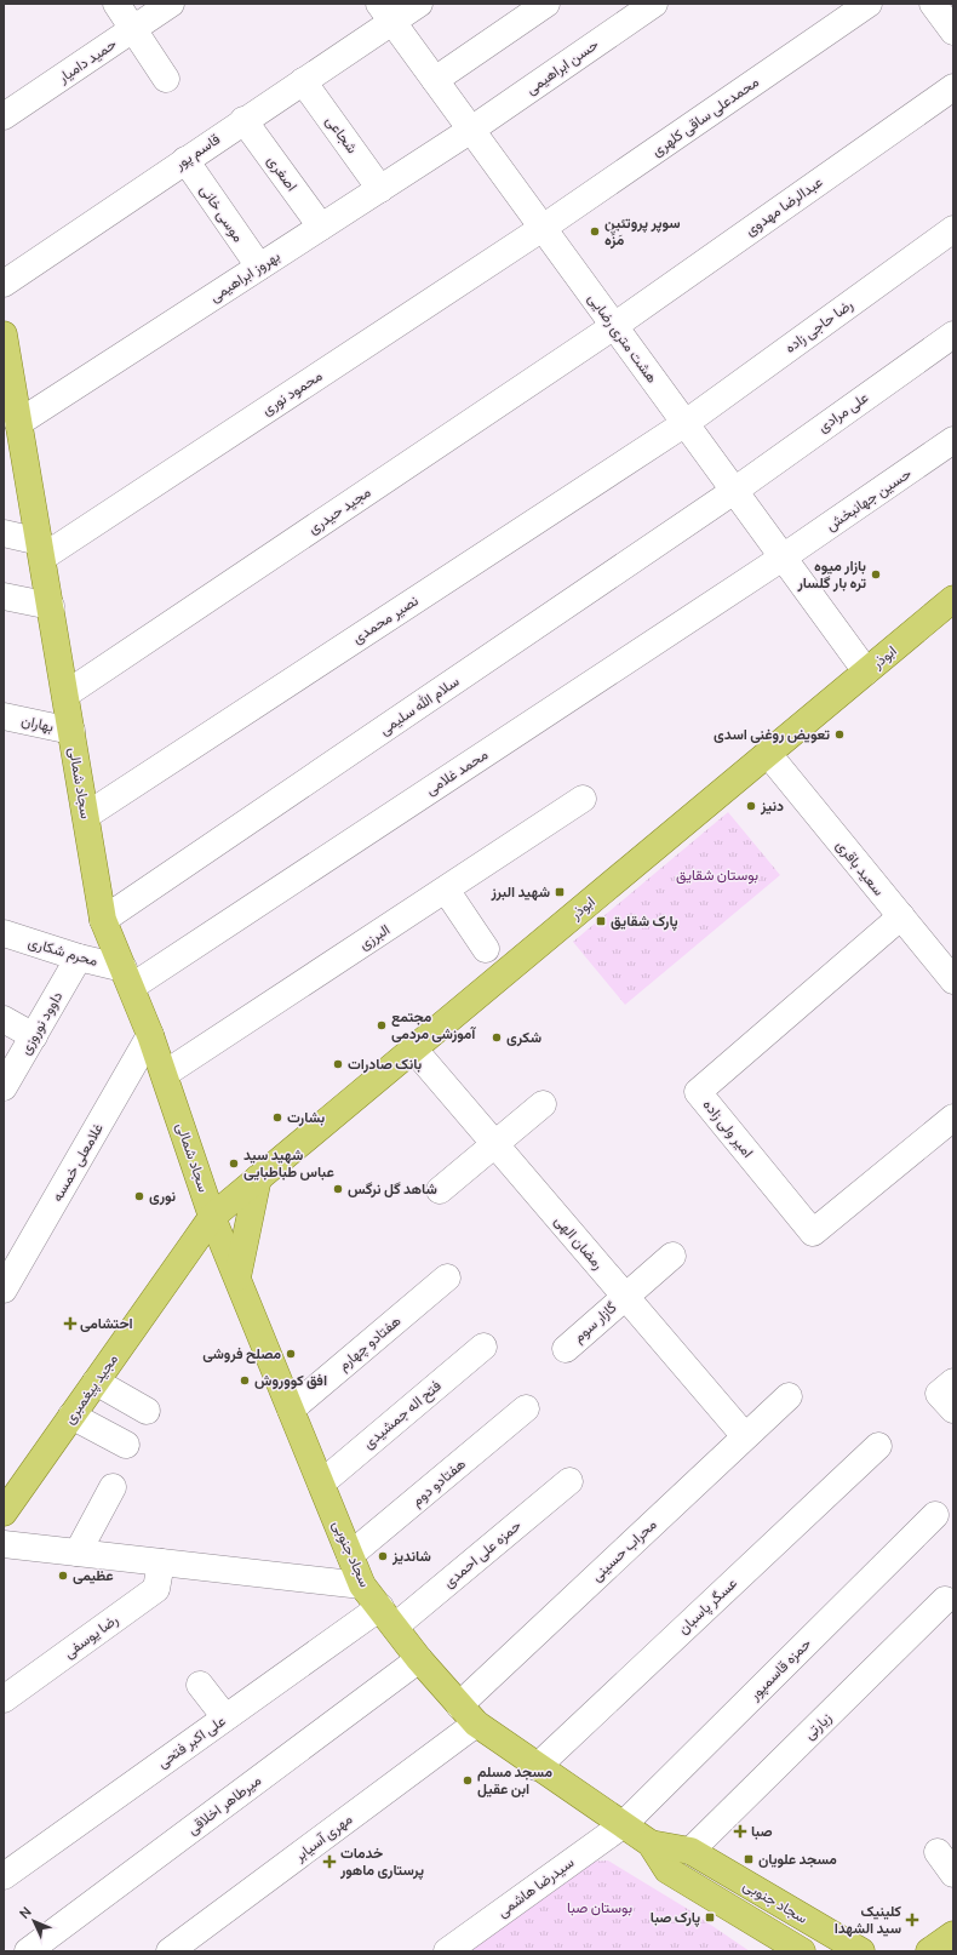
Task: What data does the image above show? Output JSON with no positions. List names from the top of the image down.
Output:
{
  "streets": {
    "main road": [
      "ابوذر",
      "سجاد شمالی",
      "مجید پیغمبری",
      "سجاد جنوبی"
    ],
    "street": [
      "حمید دامیار",
      "حسن ابراهیمی",
      "محمدعلی ساقی کلهری",
      "شجاعی",
      "قاسم پور",
      "اصغری",
      "عبدالرضا مهدوی",
      "موسی خانی",
      "بهروز ابراهیمی",
      "رضا حاجی زاده",
      "هشت متری رضایی",
      "محمود نوری",
      "علی مرادی",
      "حسین جهانبخش",
      "مجید حیدری",
      "نصیر محمدی",
      "سلام الله سلیمی",
      "بهاران",
      "محمد غلامی",
      "سعید باقری",
      "البرزی",
      "محرم شکاری",
      "داوود نوروزی",
      "امیر ولی زاده",
      "غلامعلی خمسه",
      "رمضان الهی",
      "گازار سوم",
      "هفتادو چهارم",
      "فتح اله جمشیدی",
      "هفتادو دوم",
      "محراب حسینی",
      "حمزه علی احمدی",
      "عسگر پاسبان",
      "رضا یوسفی",
      "حمزه قاسمپور",
      "زیارتی",
      "علی اکبر فتحی",
      "میرطاهر اخلاقی",
      "مهری آسیابر",
      "سیدرضا هاشمی"
    ]
  },
  "crossings": [
    ["حسن ابراهیمی", "بهروز ابراهیمی"],
    ["حسن ابراهیمی", "هشت متری رضایی"],
    ["محمدعلی ساقی کلهری", "هشت متری رضایی"],
    ["محمدعلی ساقی کلهری", "محمود نوری"],
    ["شجاعی", "قاسم پور"],
    ["شجاعی", "بهروز ابراهیمی"],
    ["قاسم پور", "اصغری"],
    ["قاسم پور", "موسی خانی"],
    ["قاسم پور", "هشت متری رضایی"],
    ["اصغری", "بهروز ابراهیمی"],
    ["عبدالرضا مهدوی", "هشت متری رضایی"],
    ["عبدالرضا مهدوی", "مجید حیدری"],
    ["موسی خانی", "بهروز ابراهیمی"],
    ["بهروز ابراهیمی", "هشت متری رضایی"],
    ["بهروز ابراهیمی", "سجاد شمالی"],
    ["رضا حاجی زاده", "هشت متری رضایی"],
    ["رضا حاجی زاده", "نصیر محمدی"],
    ["هشت متری رضایی", "محمود نوری"],
    ["هشت متری رضایی", "علی مرادی"],
    ["هشت متری رضایی", "حسین جهانبخش"],
    ["هشت متری رضایی", "مجید حیدری"],
    ["هشت متری رضایی", "نصیر محمدی"],
    ["هشت متری رضایی", "ابوذر"],
    ["هشت متری رضایی", "سلام الله سلیمی"],
    ["هشت متری رضایی", "محمد غلامی"],
    ["محمود نوری", "سجاد شمالی"],
    ["علی مرادی", "سلام الله سلیمی"],
    ["حسین جهانبخش", "محمد غلامی"],
    ["مجید حیدری", "سجاد شمالی"],
    ["نصیر محمدی", "سجاد شمالی"],
    ["ابوذر", "سجاد شمالی"],
    ["ابوذر", "سعید باقری"],
    ["ابوذر", "رمضان الهی"],
    ["ابوذر", "مجید پیغمبری"],
    ["ابوذر", "سجاد جنوبی"],
    ["سلام الله سلیمی", "سجاد شمالی"],
    ["بهاران", "سجاد شمالی"],
    ["محمد غلامی", "سجاد شمالی"],
    ["محمد غلامی", "محرم شکاری"],
    ["سجاد شمالی", "البرزی"],
    ["سجاد شمالی", "محرم شکاری"],
    ["سجاد شمالی", "غلامعلی خمسه"],
    ["سجاد شمالی", "مجید پیغمبری"],
    ["سجاد شمالی", "سجاد جنوبی"],
    ["سعید باقری", "امیر ولی زاده"],
    ["محرم شکاری", "داوود نوروزی"],
    ["رمضان الهی", "گازار سوم"],
    ["رمضان الهی", "محراب حسینی"],
    ["هفتادو چهارم", "سجاد جنوبی"],
    ["مجید پیغمبری", "سجاد جنوبی"],
    ["فتح اله جمشیدی", "سجاد جنوبی"],
    ["هفتادو دوم", "سجاد جنوبی"],
    ["محراب حسینی", "سجاد جنوبی"],
    ["محراب حسینی", "مهری آسیابر"],
    ["سجاد جنوبی", "حمزه علی احمدی"],
    ["سجاد جنوبی", "عسگر پاسبان"],
    ["سجاد جنوبی", "حمزه قاسمپور"],
    ["سجاد جنوبی", "زیارتی"],
    ["سجاد جنوبی", "علی اکبر فتحی"],
    ["سجاد جنوبی", "میرطاهر اخلاقی"],
    ["سجاد جنوبی", "مهری آسیابر"],
    ["سجاد جنوبی", "سیدرضا هاشمی"],
    ["حمزه علی احمدی", "علی اکبر فتحی"],
    ["حمزه قاسمپور", "سیدرضا هاشمی"]
  ],
  "parks": ["بوستان شقایق", "بوستان صبا"],
  "places": {
    "other": [
      "سوپر پروتئین مَزِّه",
      "بازار میوه تره بار گلسار",
      "تعویض روغنی اسدی",
      "دنیز",
      "مجتمع آموزشی مردمی",
      "شکری",
      "بانک صادرات",
      "بشارت",
      "شهید سید عباس طباطبایی",
      "شاهد گل نرگس",
      "نوری",
      "مصلح فروشی",
      "افق کووروش",
      "شاندیز",
      "عظیمی",
      "مسجد مسلم ابن عقیل"
    ],
    "transit": [
      "شهید البرز",
      "پارک شقایق",
      "مسجد علویان",
      "پارک صبا"
    ],
    "health": [
      "احتشامی",
      "صبا",
      "خدمات پرستاری ماهور",
      "کلینیک سید الشهدا"
    ]
  },
  "north": "top left"
}
